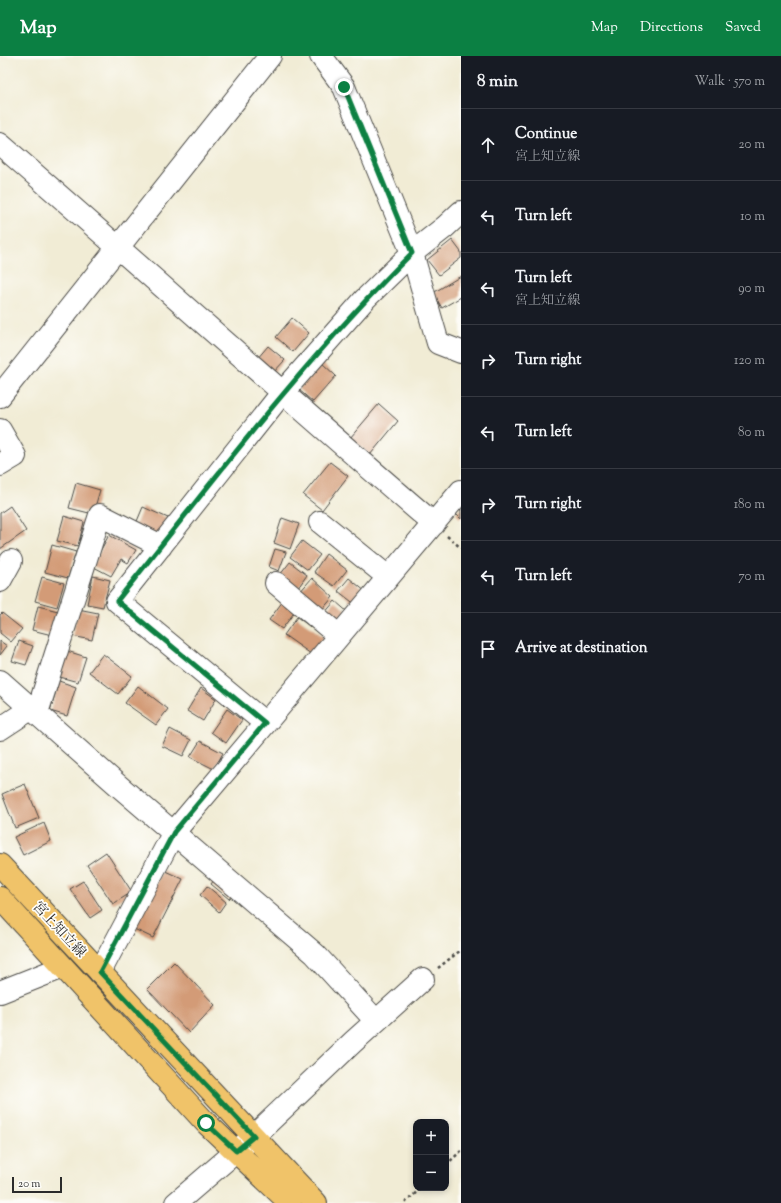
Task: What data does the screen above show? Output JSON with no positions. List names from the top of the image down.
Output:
{
  "streets": {
    "main road": ["宮上知立線"]
  },
  "scale_bar": "20 m",
  "page": {
    "header": "Map",
    "nav": ["Map", "Directions", "Saved"],
    "heading": ["8 min", "Walk · 570 m"],
    "list": [
      ["Continue", "宮上知立線", "20 m"],
      ["Turn left", "10 m"],
      ["Turn left", "宮上知立線", "90 m"],
      ["Turn right", "120 m"],
      ["Turn left", "80 m"],
      ["Turn right", "180 m"],
      ["Turn left", "70 m"],
      "Arrive at destination"
    ],
    "map_buttons": ["+", "−"],
    "scale": "20 m"
  }
}
